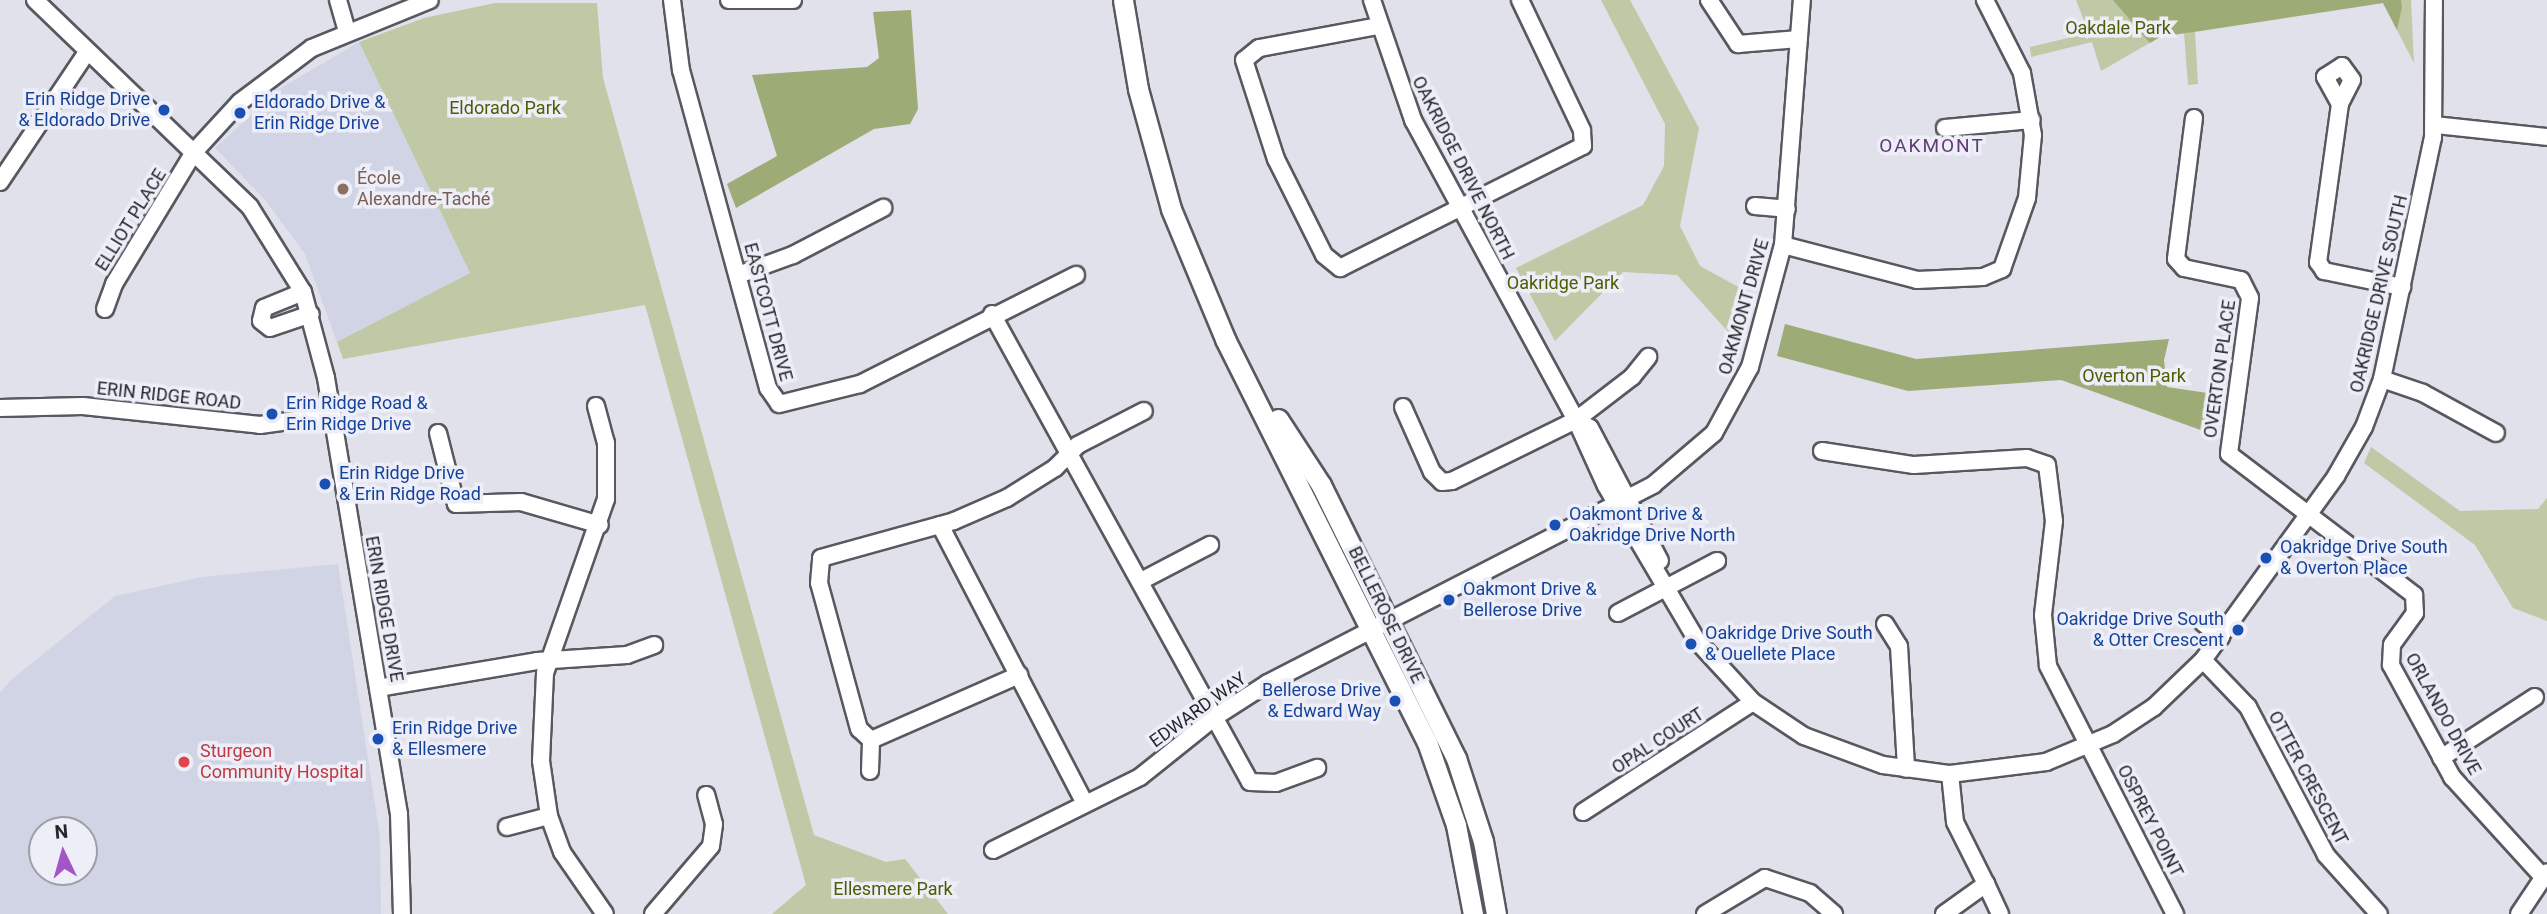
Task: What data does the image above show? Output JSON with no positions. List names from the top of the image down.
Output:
{
  "streets": {
    "main road": ["BELLEROSE DRIVE"],
    "street": [
      "OAKRIDGE DRIVE NORTH",
      "ELLIOT PLACE",
      "OAKRIDGE DRIVE SOUTH",
      "OAKMONT DRIVE",
      "EASTCOTT DRIVE",
      "OVERTON PLACE",
      "ERIN RIDGE ROAD",
      "ERIN RIDGE DRIVE",
      "EDWARD WAY",
      "ORLANDO DRIVE",
      "OPAL COURT",
      "OTTER CRESCENT",
      "OSPREY POINT"
    ]
  },
  "crossings": [
    ["OAKRIDGE DRIVE NORTH", "OAKRIDGE DRIVE SOUTH"],
    ["OAKRIDGE DRIVE NORTH", "OAKMONT DRIVE"],
    ["ELLIOT PLACE", "ERIN RIDGE DRIVE"],
    ["OAKRIDGE DRIVE SOUTH", "OAKMONT DRIVE"],
    ["OAKRIDGE DRIVE SOUTH", "OVERTON PLACE"],
    ["OAKRIDGE DRIVE SOUTH", "ORLANDO DRIVE"],
    ["OAKRIDGE DRIVE SOUTH", "OPAL COURT"],
    ["OAKRIDGE DRIVE SOUTH", "OTTER CRESCENT"],
    ["OAKRIDGE DRIVE SOUTH", "OSPREY POINT"],
    ["OAKMONT DRIVE", "BELLEROSE DRIVE"],
    ["OAKMONT DRIVE", "EDWARD WAY"],
    ["OVERTON PLACE", "ORLANDO DRIVE"],
    ["ERIN RIDGE ROAD", "ERIN RIDGE DRIVE"],
    ["BELLEROSE DRIVE", "EDWARD WAY"]
  ],
  "districts": ["OAKMONT"],
  "parks": [
    "Oakdale Park",
    "Eldorado Park",
    "Oakridge Park",
    "Overton Park",
    "Ellesmere Park"
  ],
  "places": [
    "Erin Ridge Drive & Eldorado Drive",
    "Eldorado Drive & Erin Ridge Drive",
    "École Alexandre-Taché",
    "Erin Ridge Road & Erin Ridge Drive",
    "Erin Ridge Drive & Erin Ridge Road",
    "Oakmont Drive & Oakridge Drive North",
    "Oakridge Drive South & Overton Place",
    "Oakmont Drive & Bellerose Drive",
    "Oakridge Drive South & Otter Crescent",
    "Oakridge Drive South & Ouellete Place",
    "Bellerose Drive & Edward Way",
    "Erin Ridge Drive & Ellesmere",
    "Sturgeon Community Hospital"
  ],
  "north": "top"
}
